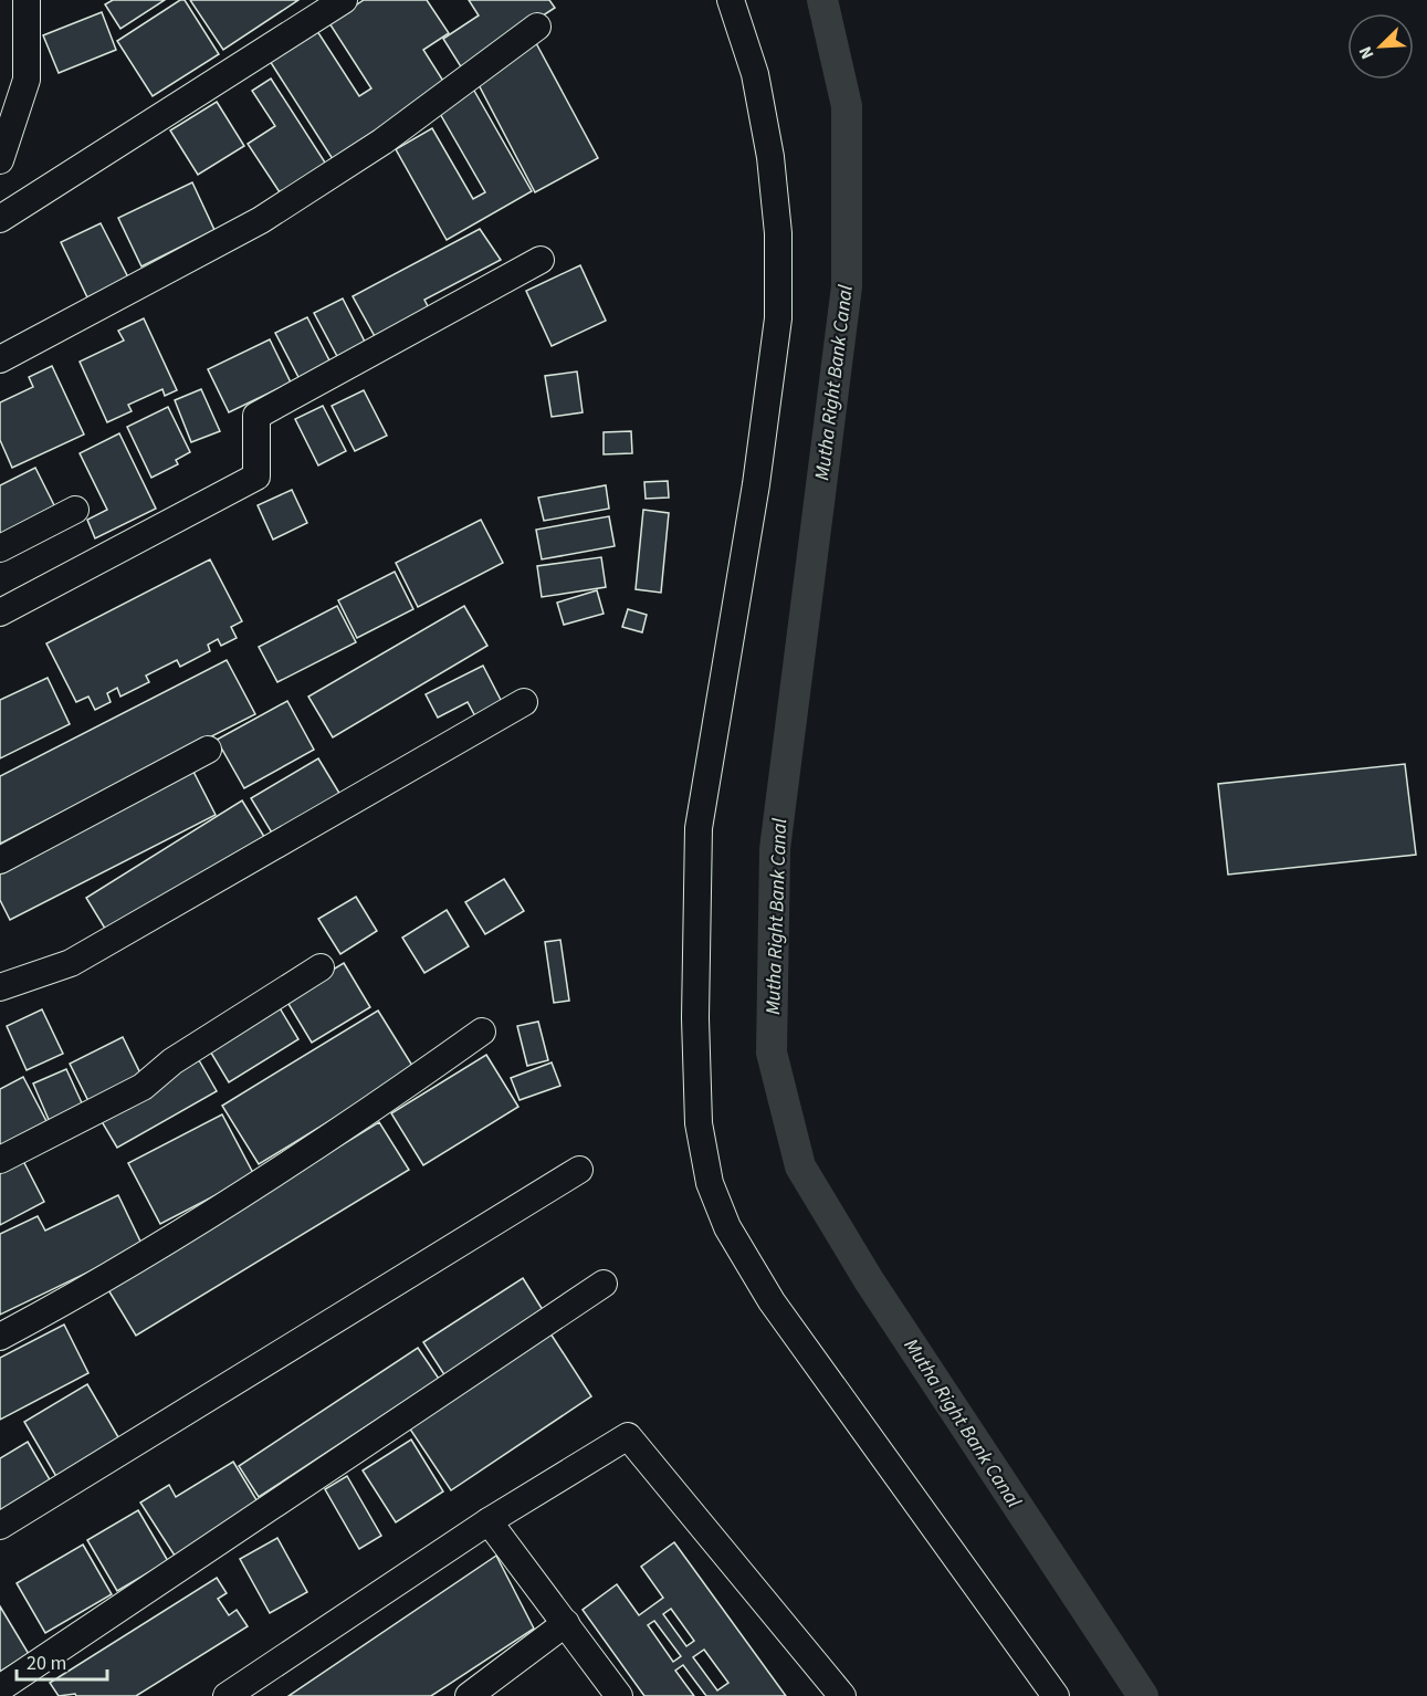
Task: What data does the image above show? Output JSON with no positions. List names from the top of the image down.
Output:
{
  "water": ["Mutha Right Bank Canal"],
  "scale_bar": "20 m",
  "north": "bottom left"
}
